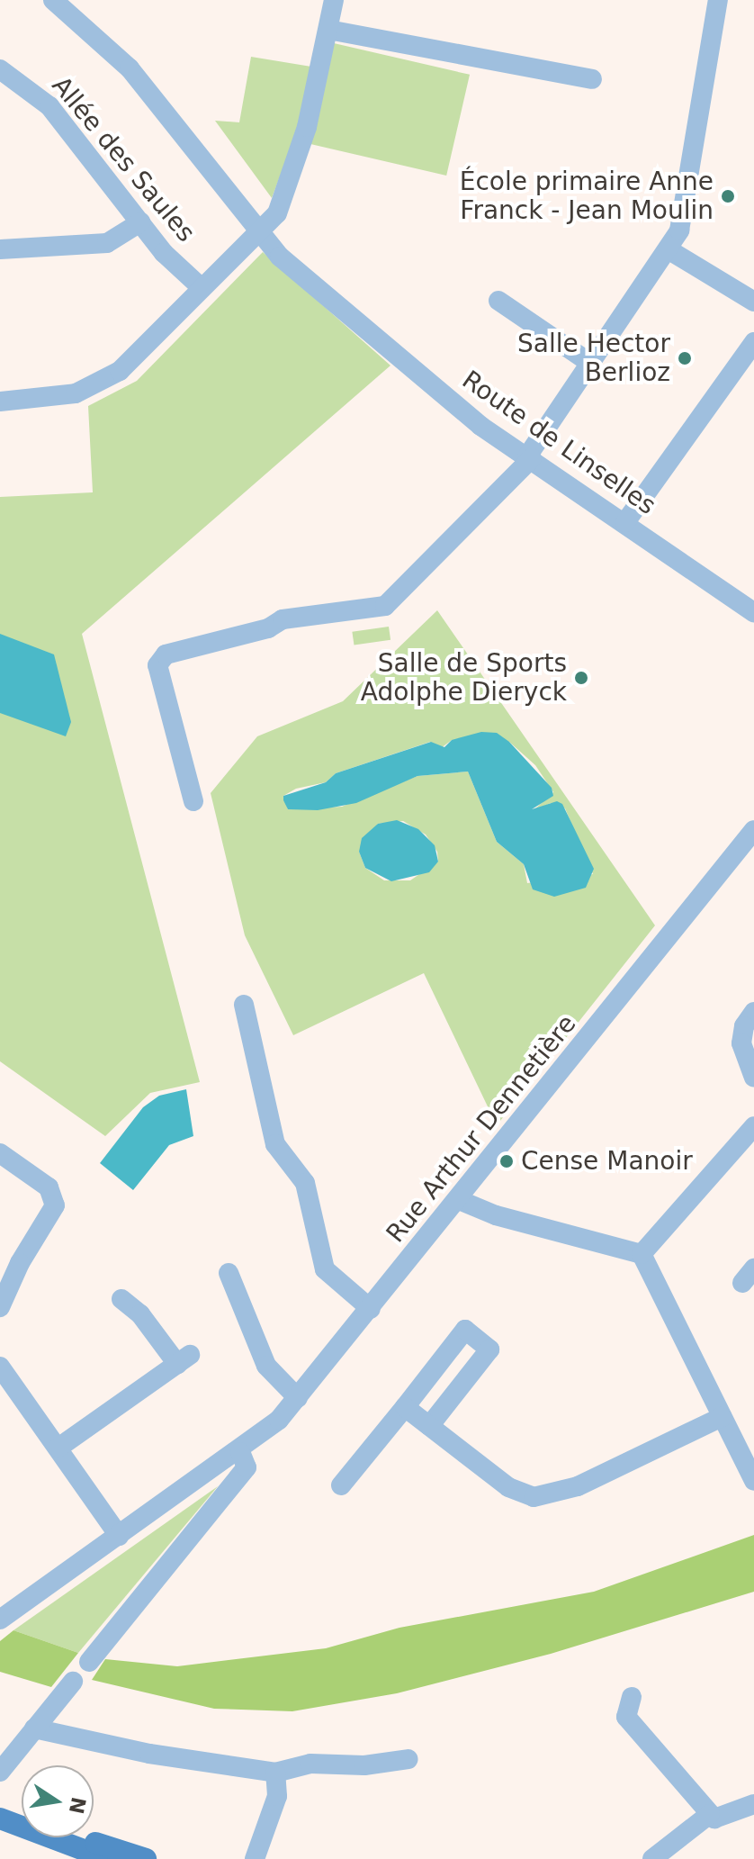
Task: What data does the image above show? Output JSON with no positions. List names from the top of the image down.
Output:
{
  "streets": {
    "street": ["Allée des Saules", "Route de Linselles", "Rue Arthur Dennetière"]
  },
  "places": [
    "École primaire Anne Franck - Jean Moulin",
    "Salle Hector Berlioz",
    "Salle de Sports Adolphe Dieryck",
    "Cense Manoir"
  ],
  "north": "right"
}
